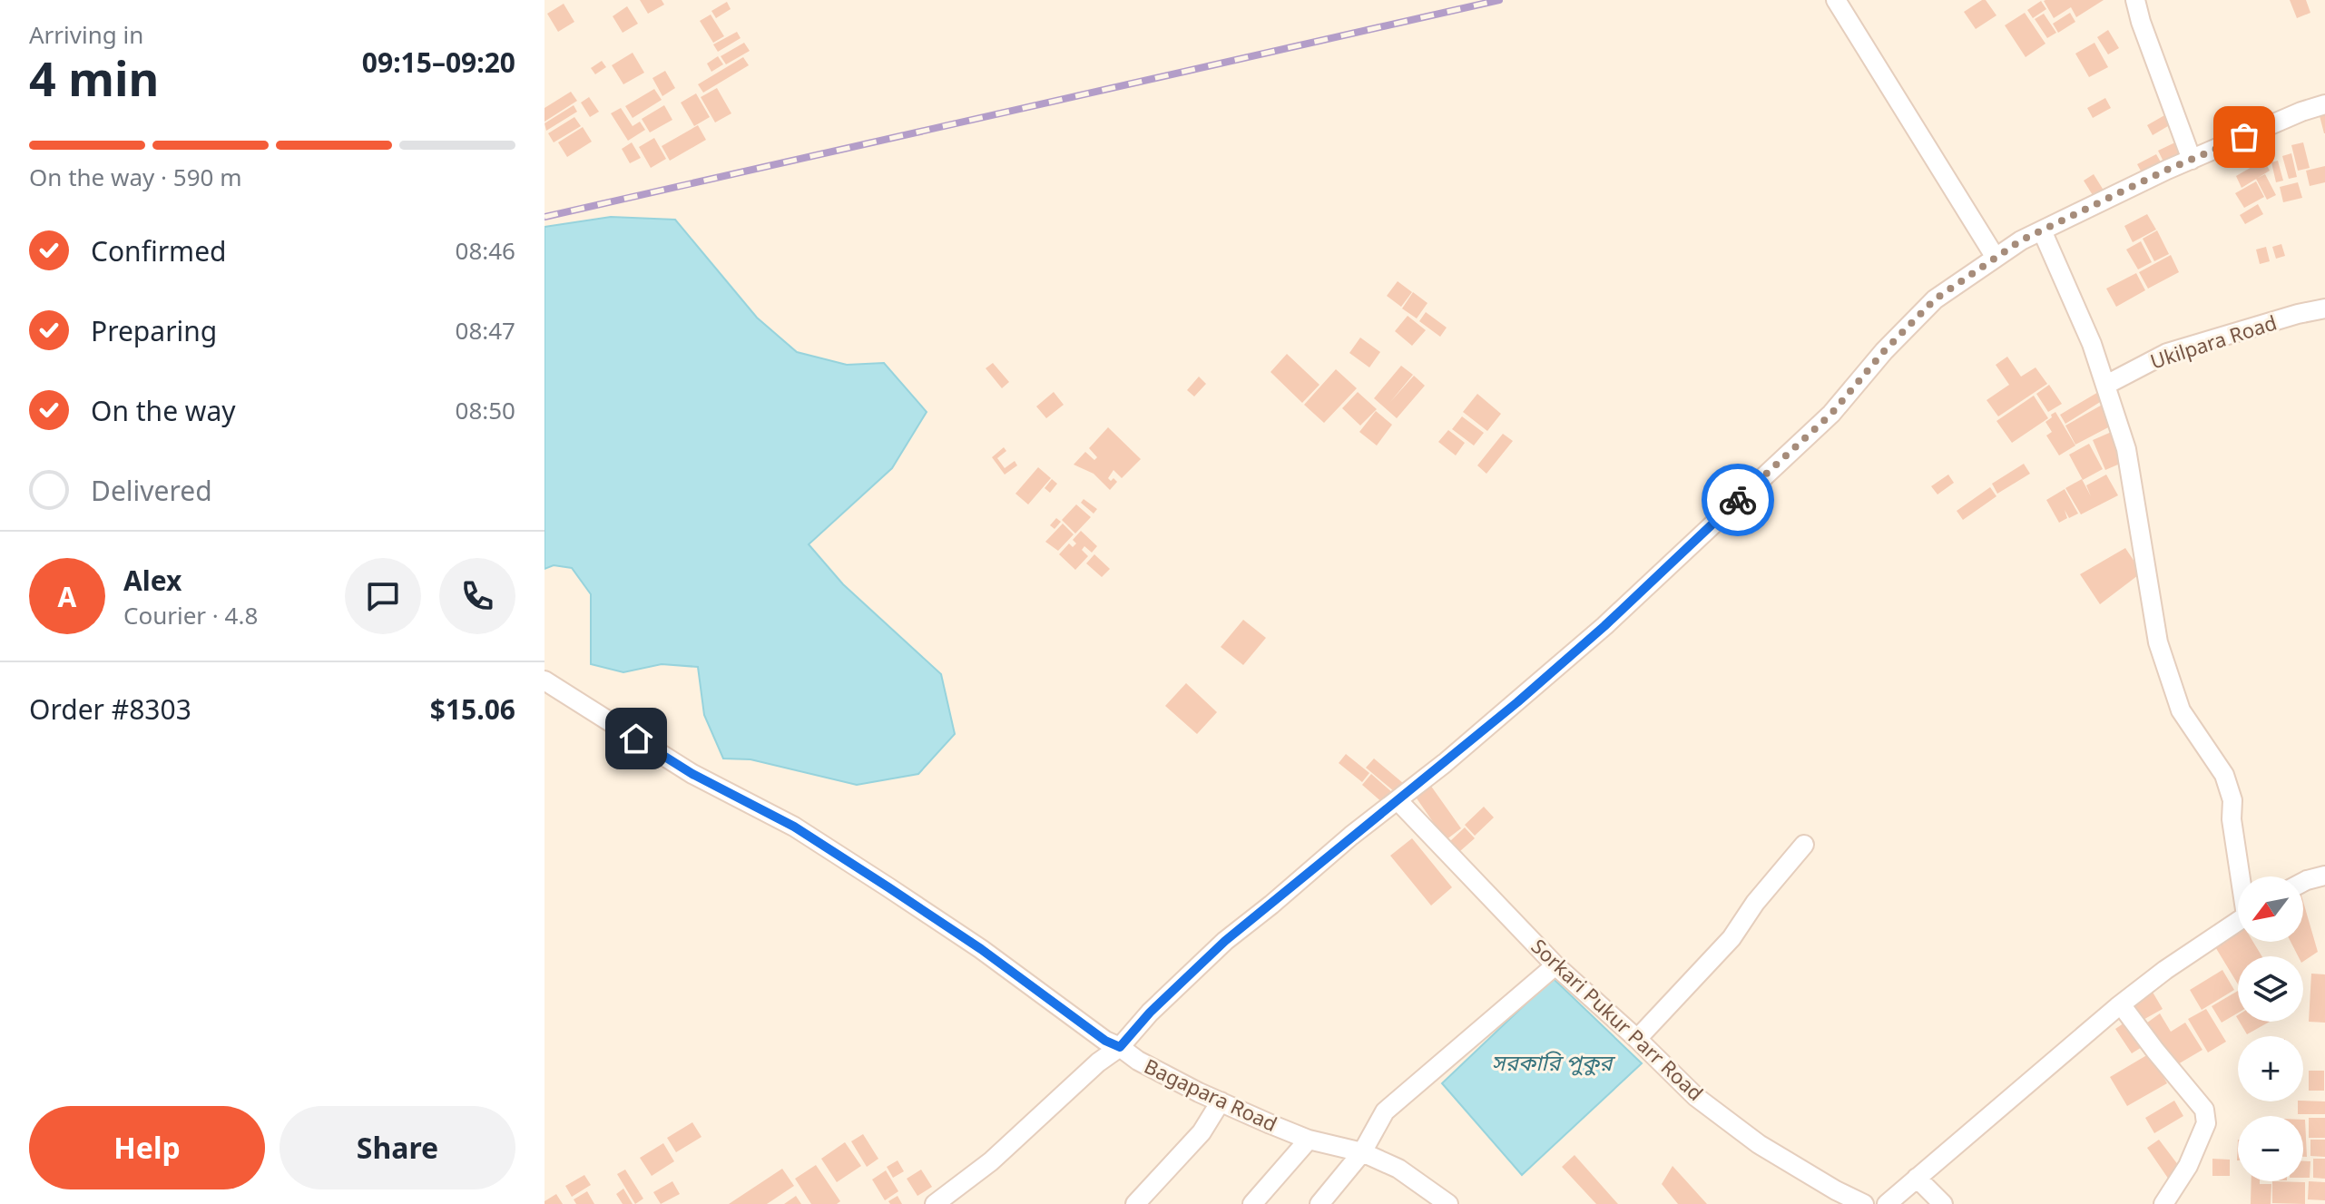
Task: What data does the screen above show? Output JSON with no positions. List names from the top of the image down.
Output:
{
  "streets": {
    "street": ["Ukilpara Road", "Sorkari Pukur Parr Road", "Bagapara Road"]
  },
  "water": ["সরকারি পুকুর"],
  "north": "bottom left",
  "page": {
    "heading": ["4 min", "Arriving in", "09:15–09:20"],
    "panel": [
      "Alex",
      "Courier · 4.8",
      "Order #8303",
      "$15.06"
    ],
    "bar": "On the way · 590 m",
    "list": [
      ["Confirmed", "08:46"],
      ["Preparing", "08:47"],
      ["On the way", "08:50"],
      "Delivered"
    ],
    "round": "A",
    "map_buttons": ["+", "−"],
    "buttons": ["Help", "Share"]
  }
}
